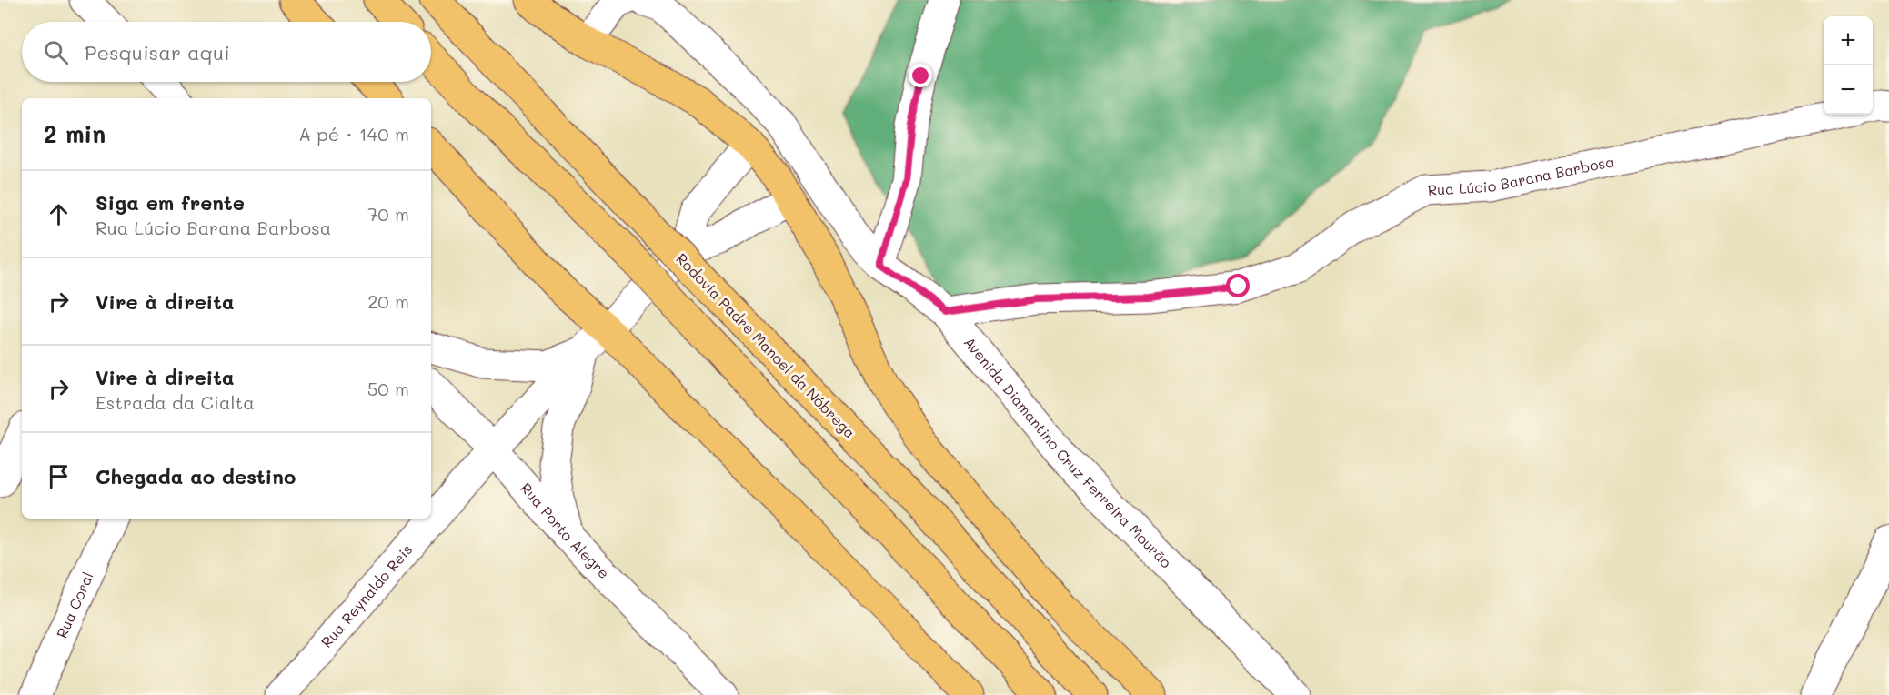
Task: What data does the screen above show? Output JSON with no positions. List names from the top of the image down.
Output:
{
  "streets": {
    "highway": ["Rodovia Padre Manoel da Nóbrega"],
    "street": [
      "Rua Lúcio Barana Barbosa",
      "Avenida Diamantino Cruz Ferreira Mourão",
      "Rua Porto Alegre",
      "Rua Reynaldo Reis",
      "Rua Coral"
    ]
  },
  "crossings": [
    ["Rua Lúcio Barana Barbosa", "Avenida Diamantino Cruz Ferreira Mourão"],
    ["Rodovia Padre Manoel da Nóbrega", "Rua Reynaldo Reis"],
    ["Rua Porto Alegre", "Rua Reynaldo Reis"]
  ],
  "page": {
    "map_buttons": ["+", "−"],
    "search": "Pesquisar aqui",
    "heading": ["2 min", "A pé · 140 m"],
    "list": [
      ["Siga em frente", "Rua Lúcio Barana Barbosa", "70 m"],
      ["Vire à direita", "20 m"],
      ["Vire à direita", "Estrada da Cialta", "50 m"],
      "Chegada ao destino"
    ]
  }
}
